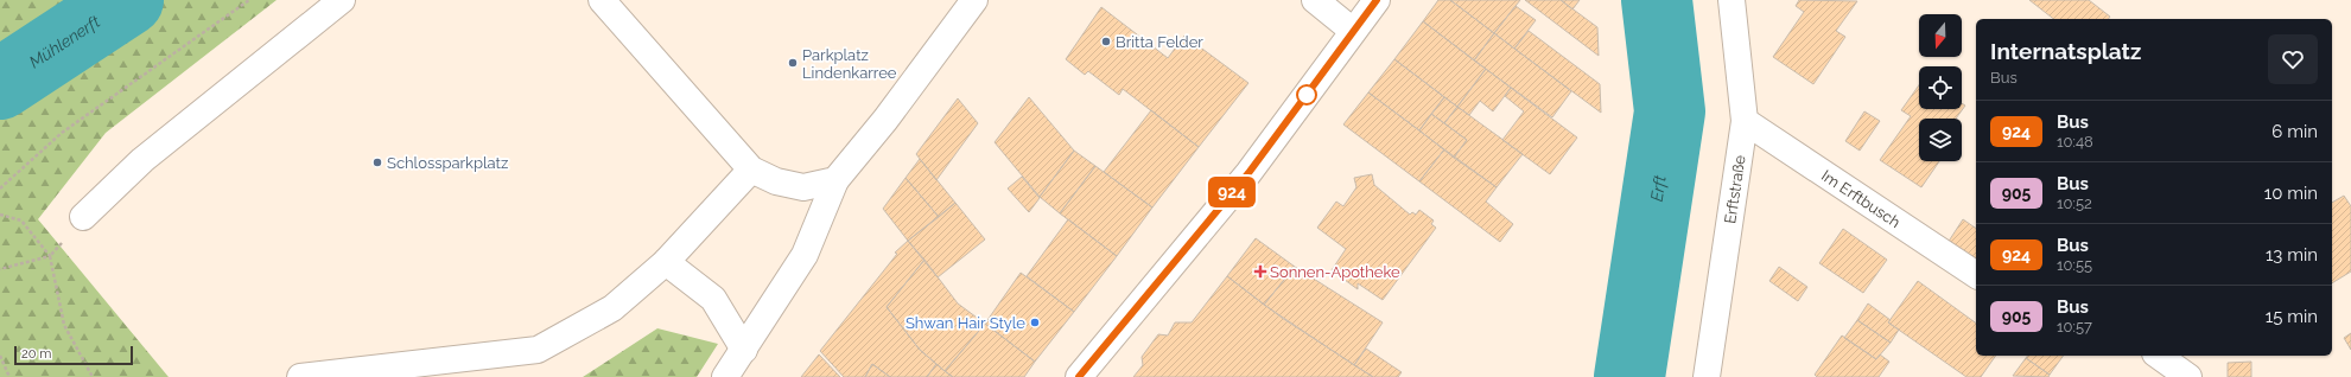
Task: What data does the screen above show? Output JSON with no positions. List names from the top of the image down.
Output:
{
  "streets": {
    "street": ["Erftstraße", "Im Erftbusch"]
  },
  "crossings": [
    ["Erftstraße", "Im Erftbusch"]
  ],
  "water": ["Mühlenerft", "Erft"],
  "places": {
    "other": [
      "Britta Felder",
      "Parkplatz Lindenkarree",
      "Schlossparkplatz",
      "Shwan Hair Style"
    ],
    "health": ["Sonnen-Apotheke"]
  },
  "lines": ["bus line 924"],
  "scale_bar": "20 m",
  "north": "bottom",
  "page": {
    "on_map": "924",
    "heading": ["Internatsplatz", "Bus"],
    "list": [
      {
        "mark": "924",
        "name": "Bus",
        "note": "10:48",
        "value": "6 min"
      },
      {
        "mark": "905",
        "name": "Bus",
        "note": "10:52",
        "value": "10 min"
      },
      {
        "mark": "924",
        "name": "Bus",
        "note": "10:55",
        "value": "13 min"
      },
      {
        "mark": "905",
        "name": "Bus",
        "note": "10:57",
        "value": "15 min"
      }
    ],
    "scale": "20 m"
  }
}
